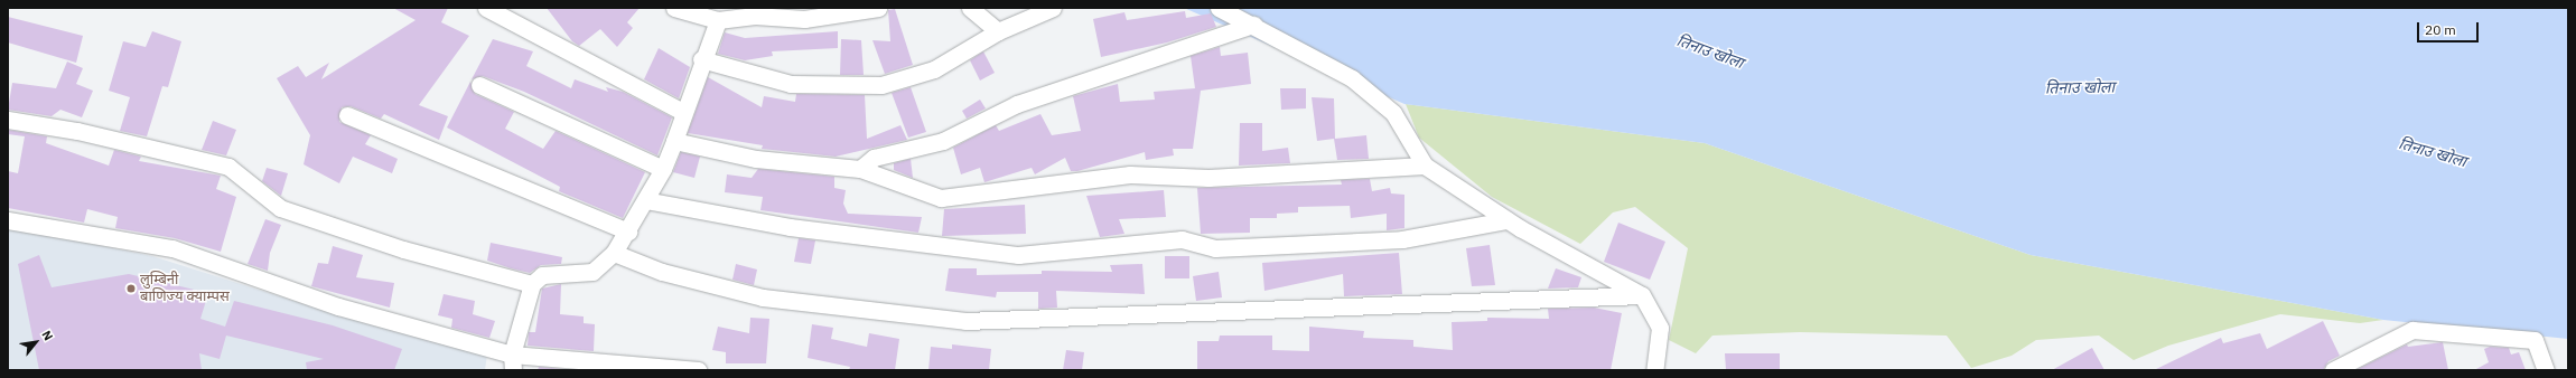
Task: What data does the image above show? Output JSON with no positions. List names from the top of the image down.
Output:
{
  "water": ["तिनाउ खोला"],
  "places": ["लुम्बिनी बाणिज्य क्याम्पस"],
  "scale_bar": "20 m",
  "north": "top right"
}
